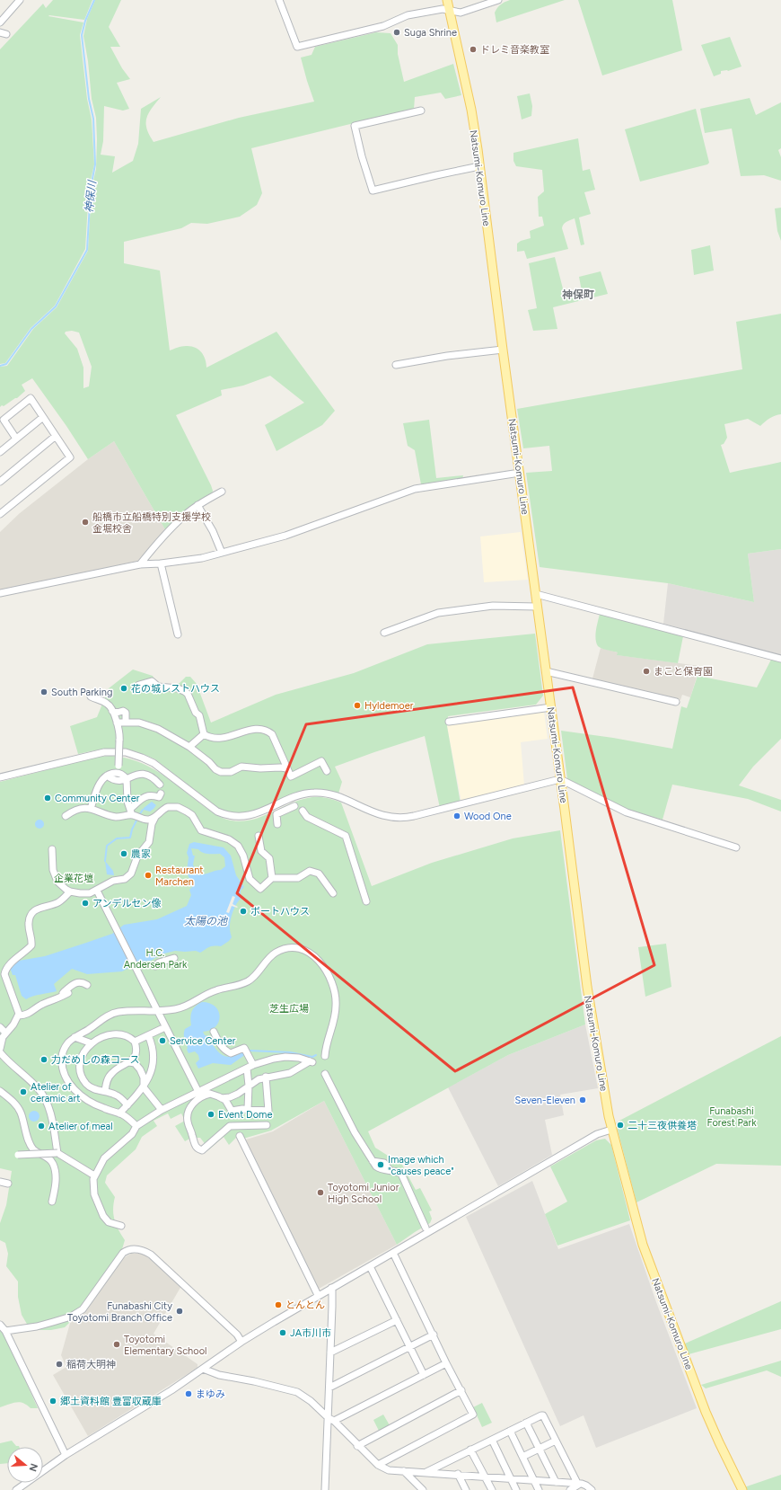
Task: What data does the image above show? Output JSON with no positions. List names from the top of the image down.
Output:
{
  "streets": {
    "main road": ["Natsumi-Komuro Line"]
  },
  "districts": ["神保町"],
  "water": ["神保川", "太陽の池"],
  "parks": [
    "企業花壇",
    "H.C. Andersen Park",
    "芝生広場",
    "Funabashi Forest Park"
  ],
  "places": [
    "Suga Shrine",
    "ドレミ音楽教室",
    "船橋市立船橋特別支援学校 金堀校舎",
    "まこと保育園",
    "花の城レストハウス",
    "South Parking",
    "Hyldemoer",
    "Community Center",
    "Wood One",
    "農家",
    "Restaurant Marchen",
    "アンデルセン像",
    "ボートハウス",
    "Service Center",
    "力だめしの森コース",
    "Atelier of ceramic art",
    "Seven-Eleven",
    "Event Dome",
    "二十三夜供養塔",
    "Atelier of meal",
    "Image which \"causes peace\"",
    "Toyotomi Junior High School",
    "とんとん",
    "Funabashi City Toyotomi Branch Office",
    "JA市川市",
    "Toyotomi Elementary School",
    "稲荷大明神",
    "まゆみ",
    "郷土資料館 豊富収蔵庫"
  ],
  "north": "right"
}
